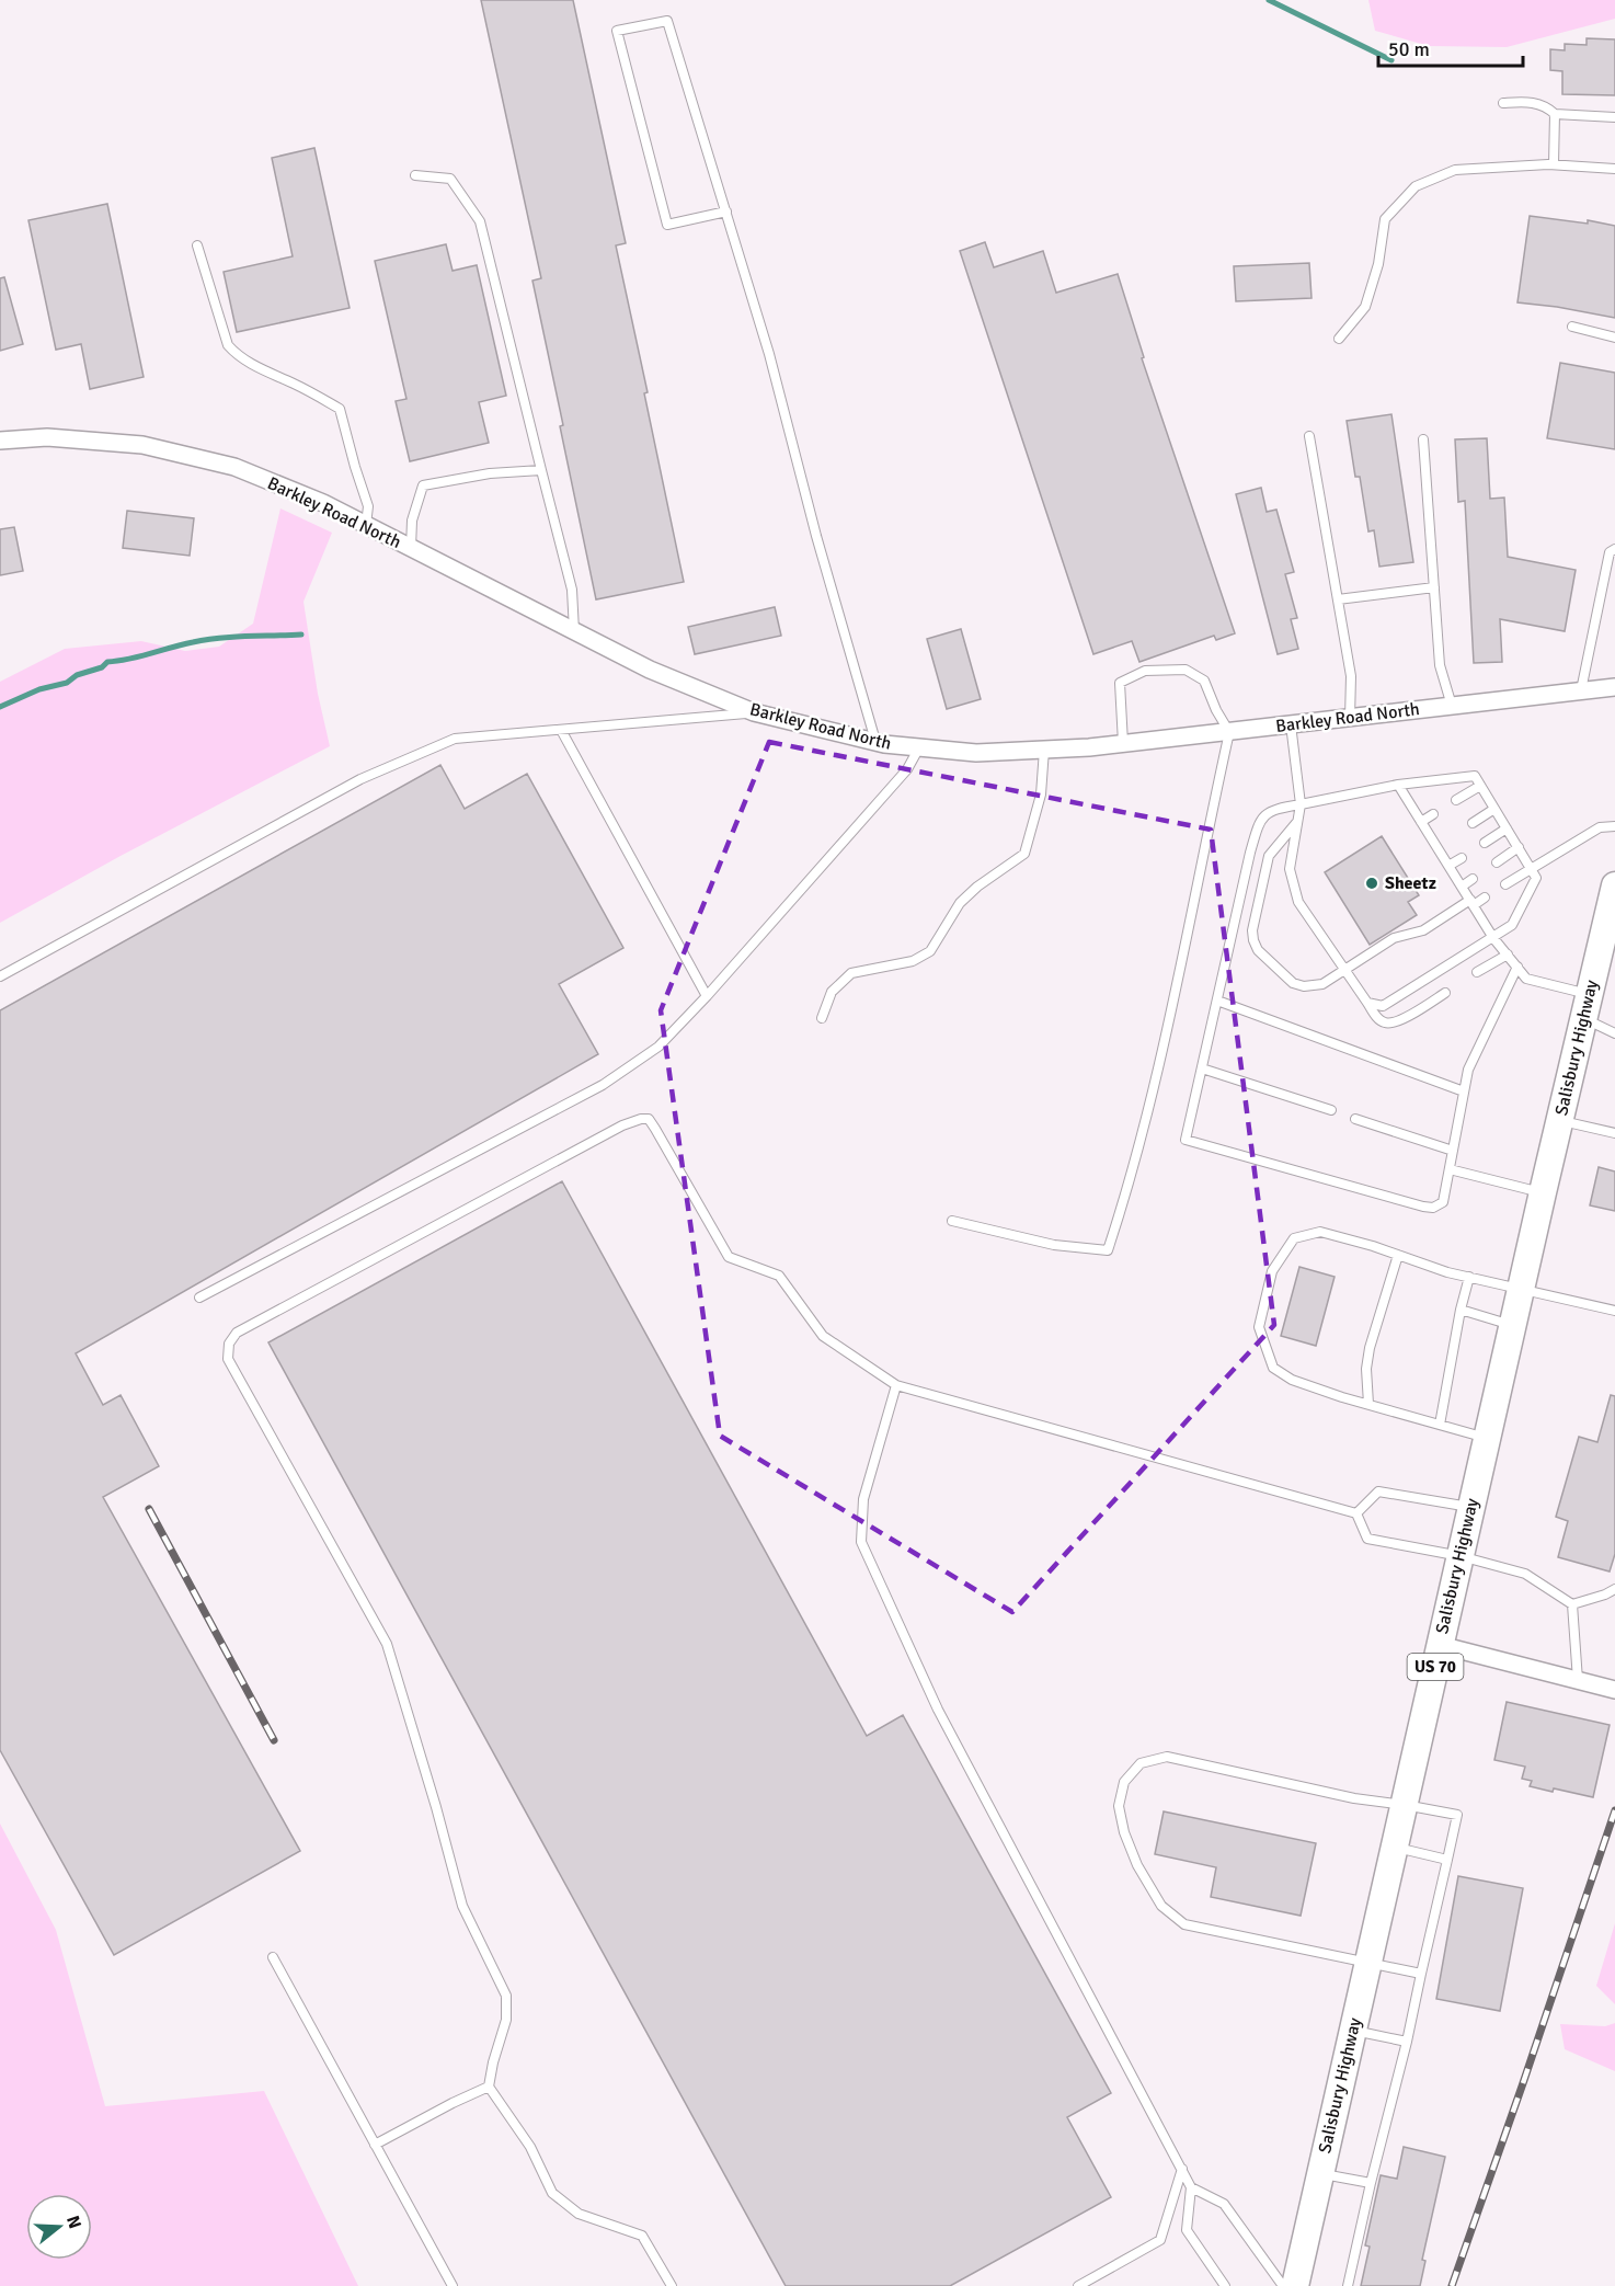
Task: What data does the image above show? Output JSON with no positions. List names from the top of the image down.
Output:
{
  "streets": {
    "highway": ["Salisbury Highway", "US 70"],
    "street": ["Barkley Road North"]
  },
  "places": ["Sheetz"],
  "scale_bar": "50 m",
  "north": "right"
}
